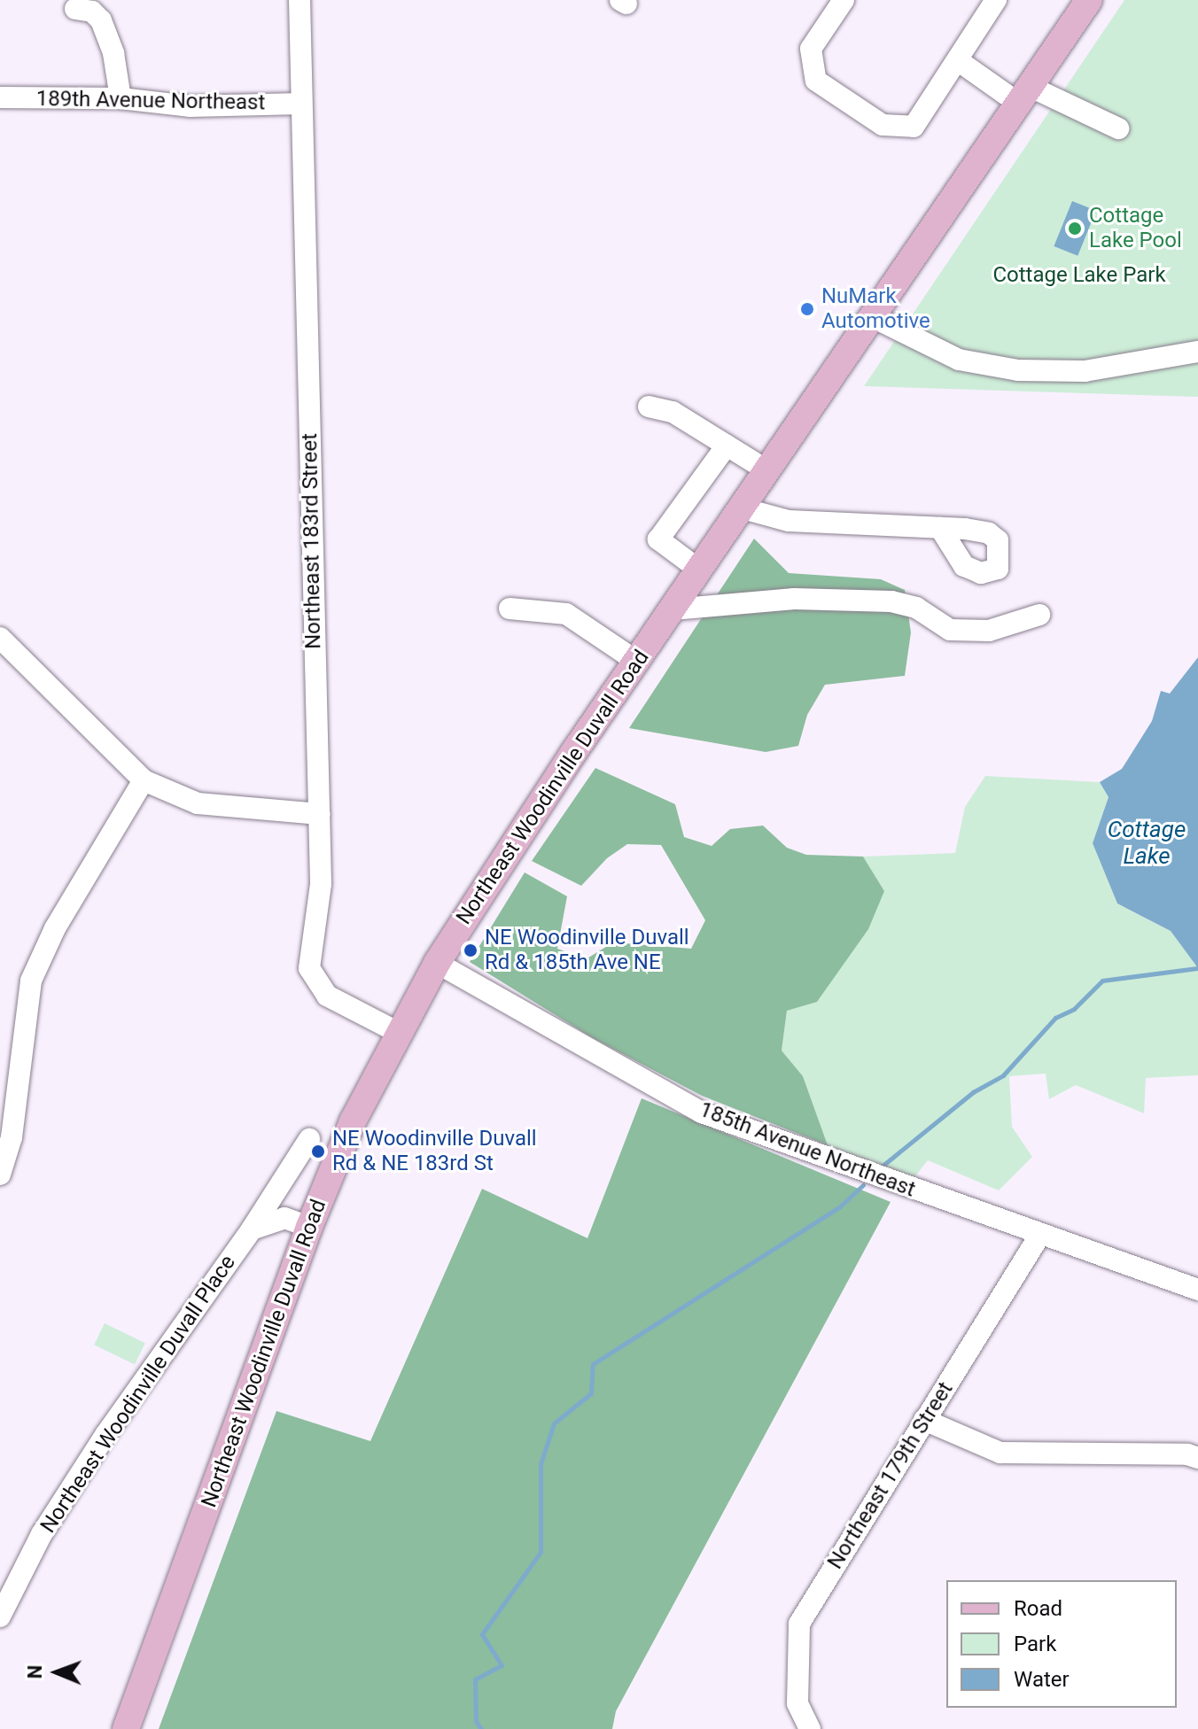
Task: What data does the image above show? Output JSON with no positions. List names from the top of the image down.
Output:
{
  "streets": {
    "main road": ["Northeast Woodinville Duvall Road"],
    "street": [
      "189th Avenue Northeast",
      "Northeast 183rd Street",
      "185th Avenue Northeast",
      "Northeast Woodinville Duvall Place",
      "Northeast 179th Street"
    ]
  },
  "crossings": [
    ["189th Avenue Northeast", "Northeast 183rd Street"],
    ["Northeast 183rd Street", "Northeast Woodinville Duvall Road"],
    ["Northeast Woodinville Duvall Road", "185th Avenue Northeast"],
    ["185th Avenue Northeast", "Northeast 179th Street"]
  ],
  "water": ["Cottage Lake"],
  "parks": ["Cottage Lake Park"],
  "places": [
    "Cottage Lake Pool",
    "NuMark Automotive",
    "NE Woodinville Duvall Rd & 185th Ave NE",
    "NE Woodinville Duvall Rd & NE 183rd St"
  ],
  "legend": ["Road", "Park", "Water"],
  "north": "left"
}
